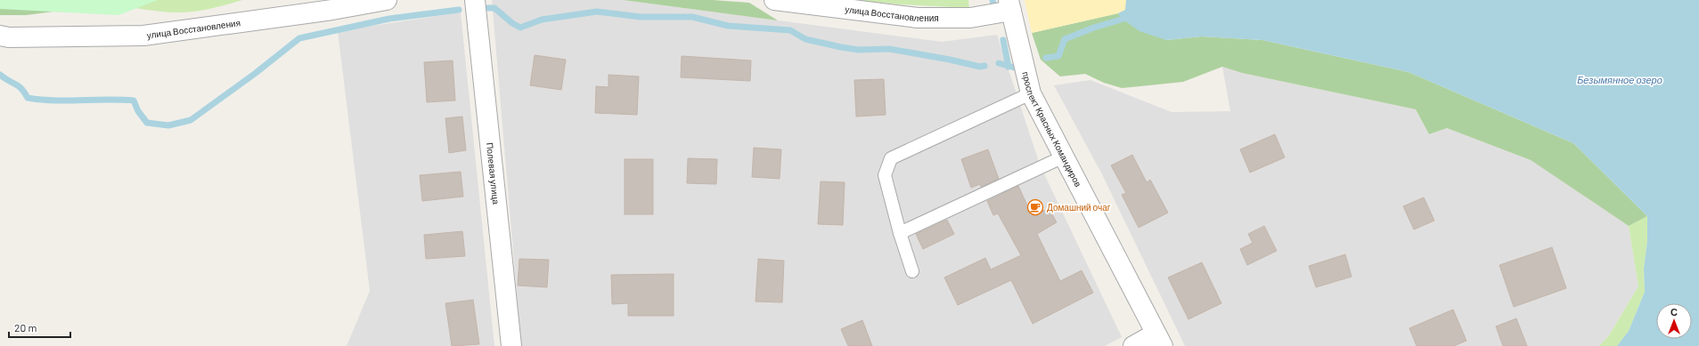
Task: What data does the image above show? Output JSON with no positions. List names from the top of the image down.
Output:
{
  "streets": {
    "street": ["улица Восстановления", "проспект Красных Командиров", "Полевая улица"]
  },
  "crossings": [
    ["улица Восстановления", "проспект Красных Командиров"]
  ],
  "water": ["Безымянное озеро"],
  "places": {
    "cafe": ["Домашний очаг"]
  },
  "scale_bar": "20 m",
  "north": "top"
}
